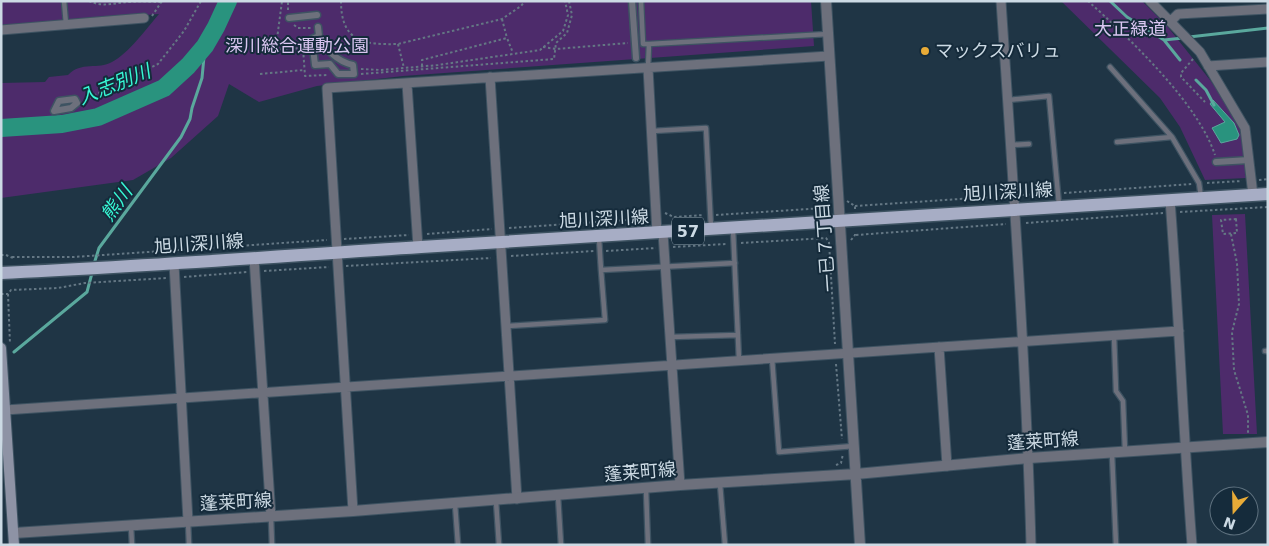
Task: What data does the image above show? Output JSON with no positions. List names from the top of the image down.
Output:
{
  "streets": {
    "main road": ["旭川深川線", "57"],
    "street": ["一已７丁目線", "蓬莱町線"]
  },
  "crossings": [
    ["旭川深川線", "一已７丁目線"],
    ["一已７丁目線", "蓬莱町線"]
  ],
  "water": ["入志別川", "熊川"],
  "parks": ["大正緑道", "深川総合運動公園"],
  "places": ["マックスバリュ"],
  "north": "bottom"
}
